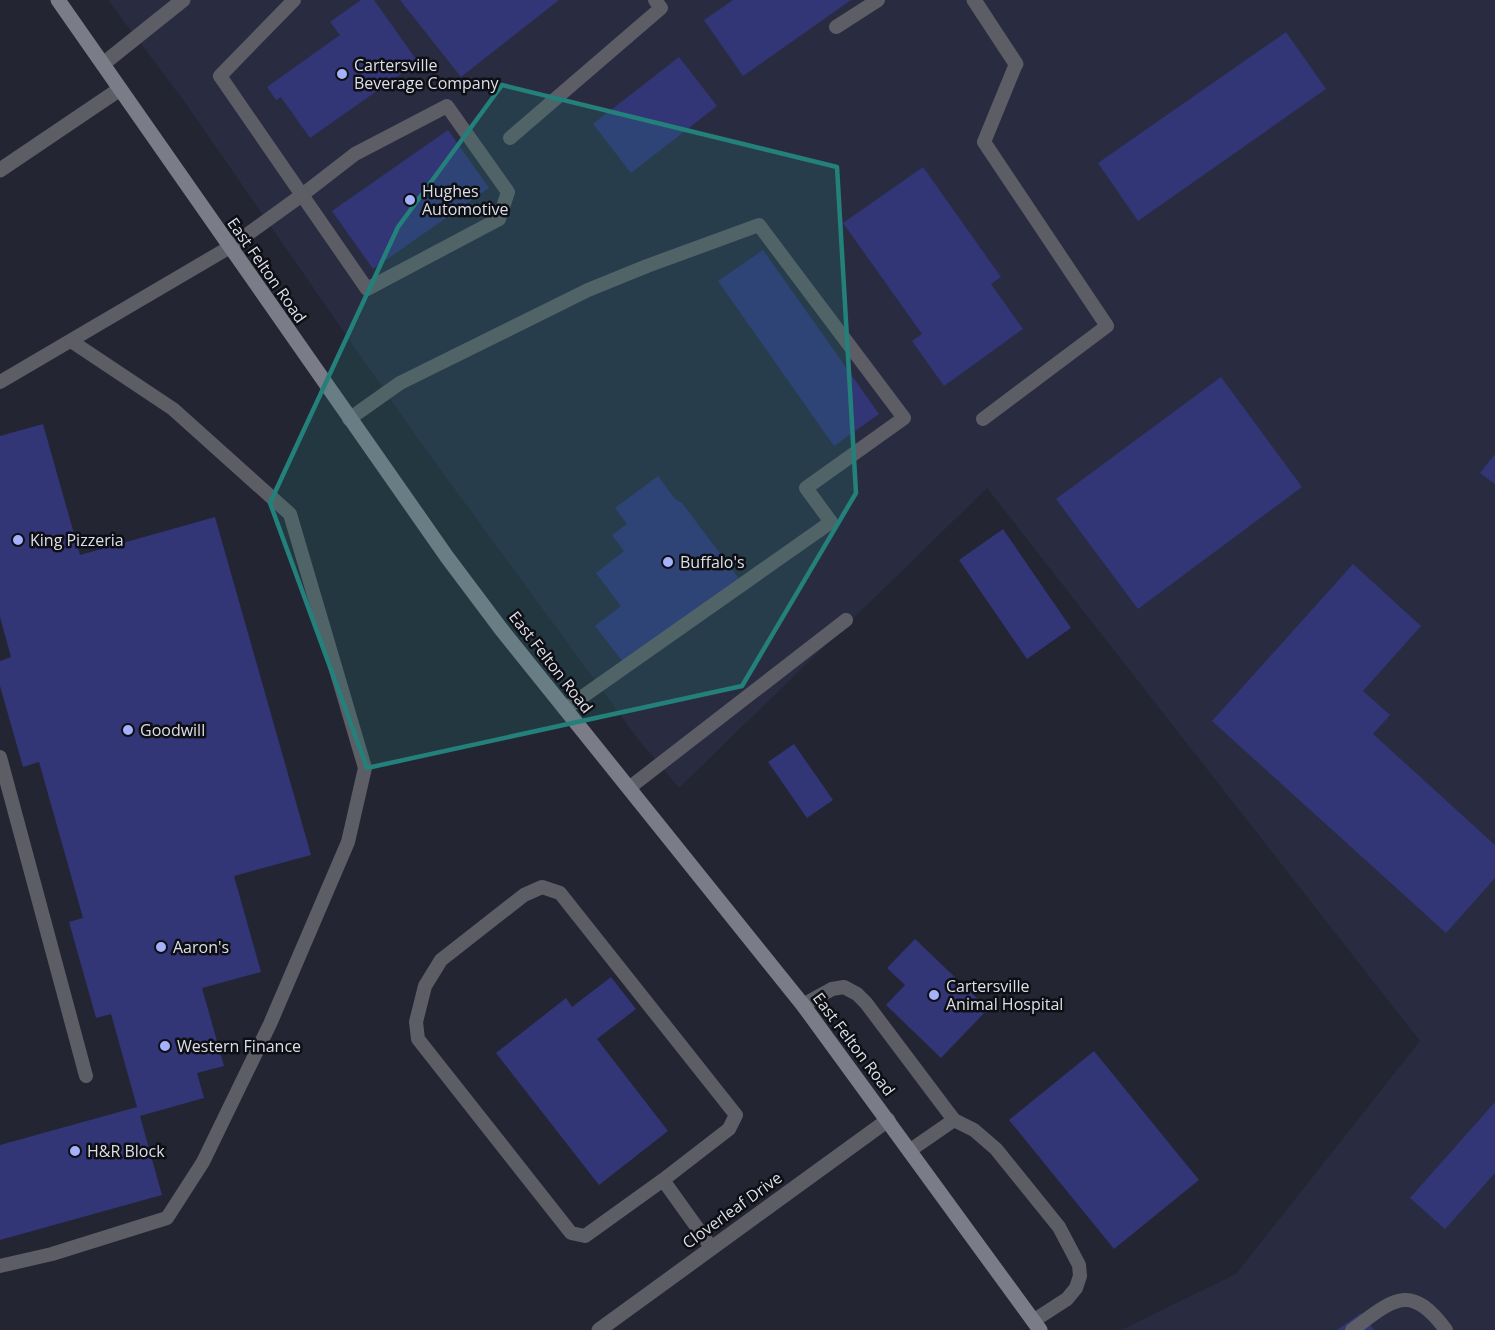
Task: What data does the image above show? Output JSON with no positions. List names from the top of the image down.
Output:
{
  "streets": {
    "street": ["East Felton Road", "Cloverleaf Drive"]
  },
  "crossings": [
    ["East Felton Road", "Cloverleaf Drive"]
  ],
  "places": [
    "Cartersville Beverage Company",
    "Hughes Automotive",
    "King Pizzeria",
    "Buffalo's",
    "Goodwill",
    "Aaron's",
    "Cartersville Animal Hospital",
    "Western Finance",
    "H&R Block"
  ]
}
